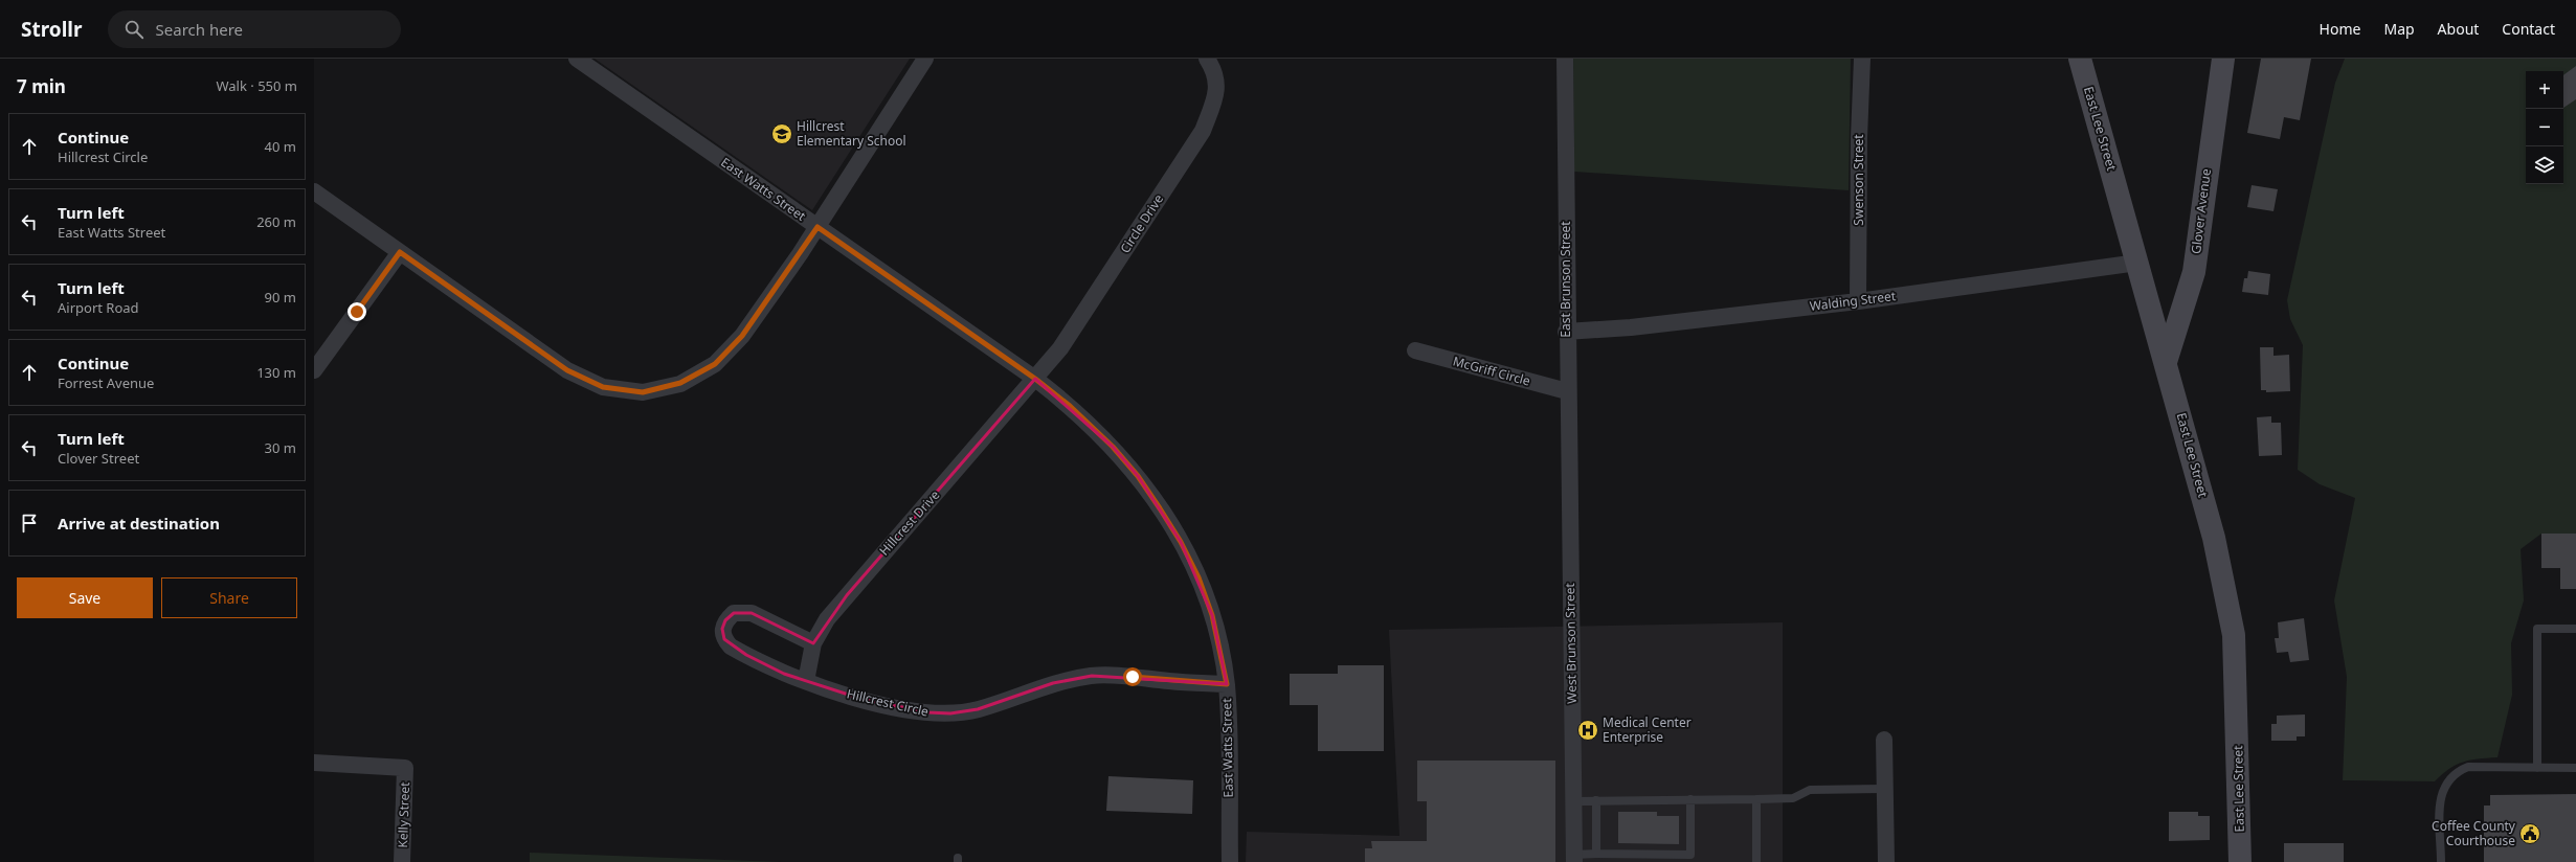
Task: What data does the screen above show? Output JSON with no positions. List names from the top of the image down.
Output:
{
  "streets": {
    "main road": ["East Lee Street", "Glover Avenue"],
    "street": [
      "Swenson Street",
      "East Watts Street",
      "Circle Drive",
      "East Brunson Street",
      "Walding Street",
      "McGriff Circle",
      "Hillcrest Drive",
      "West Brunson Street",
      "Hillcrest Circle",
      "Kelly Street"
    ]
  },
  "crossings": [
    ["East Lee Street", "Glover Avenue"],
    ["East Lee Street", "Walding Street"],
    ["Swenson Street", "Walding Street"],
    ["East Watts Street", "Circle Drive"],
    ["East Watts Street", "Hillcrest Drive"],
    ["East Watts Street", "Hillcrest Circle"],
    ["Circle Drive", "Hillcrest Drive"],
    ["East Brunson Street", "Walding Street"],
    ["East Brunson Street", "McGriff Circle"],
    ["East Brunson Street", "West Brunson Street"],
    ["Hillcrest Drive", "Hillcrest Circle"]
  ],
  "places": {
    "school or university": ["Hillcrest Elementary School"],
    "hospital": ["Medical Center Enterprise"],
    "public building": ["Coffee County Courthouse"]
  },
  "page": {
    "header": "Strollr",
    "search": "Search here",
    "nav": [
      "Home",
      "Map",
      "About",
      "Contact"
    ],
    "heading": ["7 min", "Walk · 550 m"],
    "map_buttons": ["+", "−"],
    "list": [
      ["Continue", "Hillcrest Circle", "40 m"],
      ["Turn left", "East Watts Street", "260 m"],
      ["Turn left", "Airport Road", "90 m"],
      ["Continue", "Forrest Avenue", "130 m"],
      ["Turn left", "Clover Street", "30 m"],
      "Arrive at destination"
    ],
    "buttons": ["Save", "Share"]
  }
}
